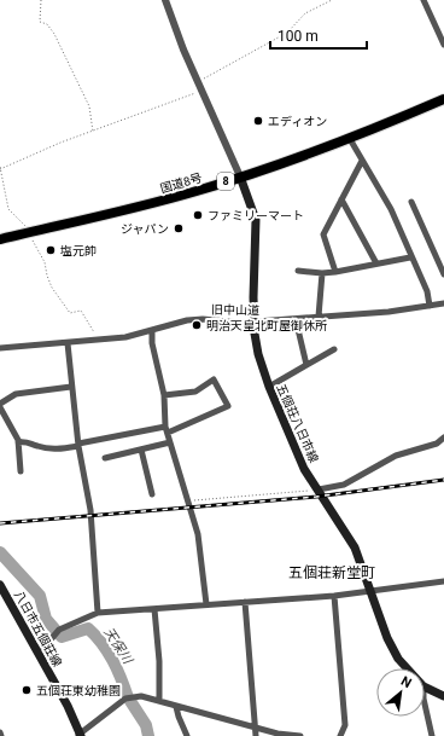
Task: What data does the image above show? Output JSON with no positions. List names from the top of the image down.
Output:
{
  "streets": {
    "highway": ["8", "国道8号"],
    "main road": ["五個荘八日市線", "八日市五個荘線"],
    "street": ["旧中山道"]
  },
  "crossings": [
    ["国道8号", "五個荘八日市線"],
    ["旧中山道", "五個荘八日市線"]
  ],
  "districts": ["五個荘新堂町"],
  "water": ["天保川"],
  "places": [
    "エディオン",
    "ファミリーマート",
    "ジャパン",
    "塩元帥",
    "明治天皇北町屋御休所",
    "五個荘東幼稚園"
  ],
  "scale_bar": "100 m",
  "north": "top right"
}
